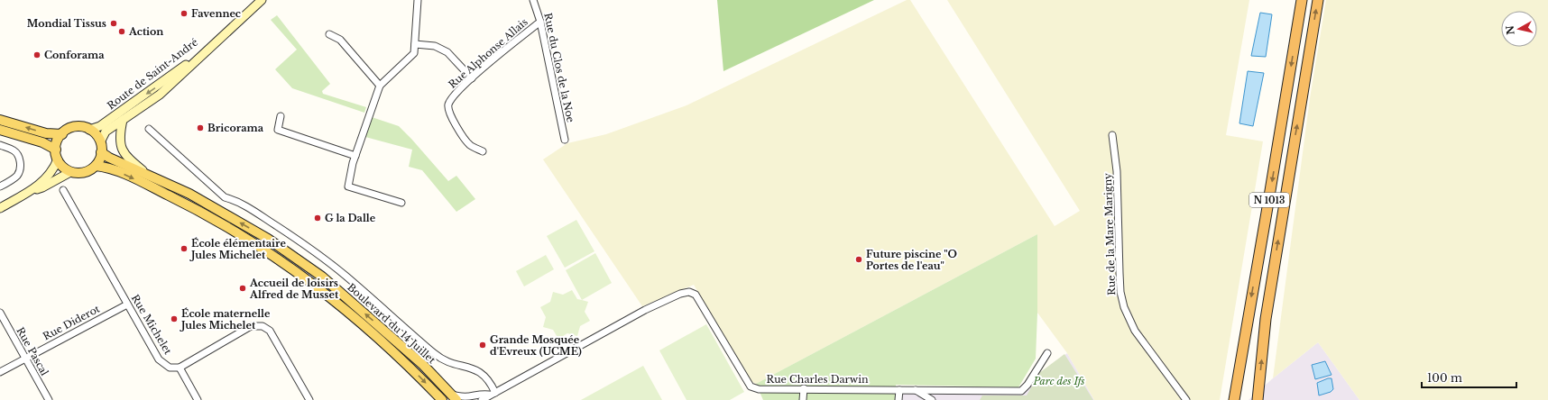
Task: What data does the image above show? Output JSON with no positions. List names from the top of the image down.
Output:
{
  "streets": {
    "highway": ["N 1013"],
    "main road": ["Route de Saint-André", "Boulevard du 14 Juillet"],
    "street": [
      "Rue Alphonse Allais",
      "Rue du Clos de la Noe",
      "Rue de la Mare Marigny",
      "Rue Diderot",
      "Rue Michelet",
      "Rue Pascal",
      "Rue Charles Darwin"
    ]
  },
  "crossings": [
    ["Rue Alphonse Allais", "Rue du Clos de la Noe"],
    ["Route de Saint-André", "Boulevard du 14 Juillet"],
    ["Rue Diderot", "Rue Michelet"],
    ["Rue Diderot", "Rue Pascal"]
  ],
  "parks": ["Parc des Ifs"],
  "places": [
    "Favennec",
    "Mondial Tissus",
    "Action",
    "Conforama",
    "Bricorama",
    "G la Dalle",
    "École élémentaire Jules Michelet",
    "Future piscine \"O Portes de l'eau\"",
    "Accueil de loisirs Alfred de Musset",
    "École maternelle Jules Michelet",
    "Grande Mosquée d'Evreux (UCME)"
  ],
  "scale_bar": "100 m",
  "north": "left"
}
